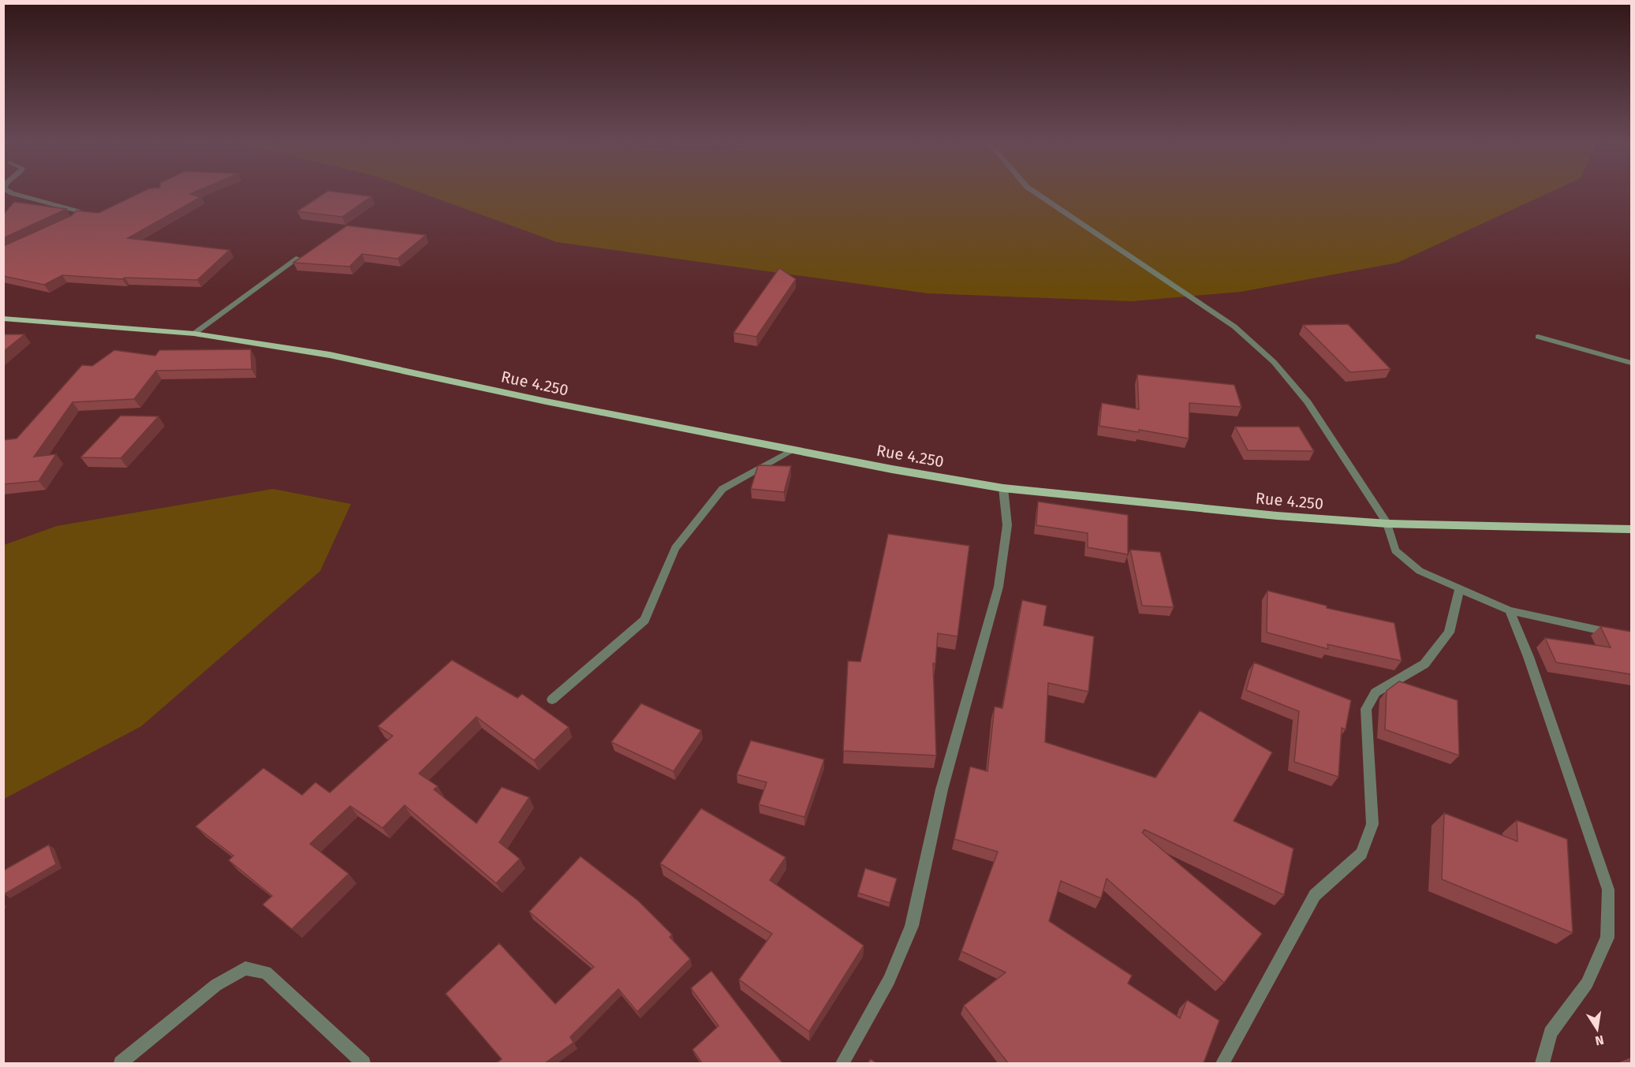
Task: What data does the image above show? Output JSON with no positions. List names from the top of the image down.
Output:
{
  "streets": {
    "main road": ["Rue 4.250"]
  },
  "north": "bottom"
}
